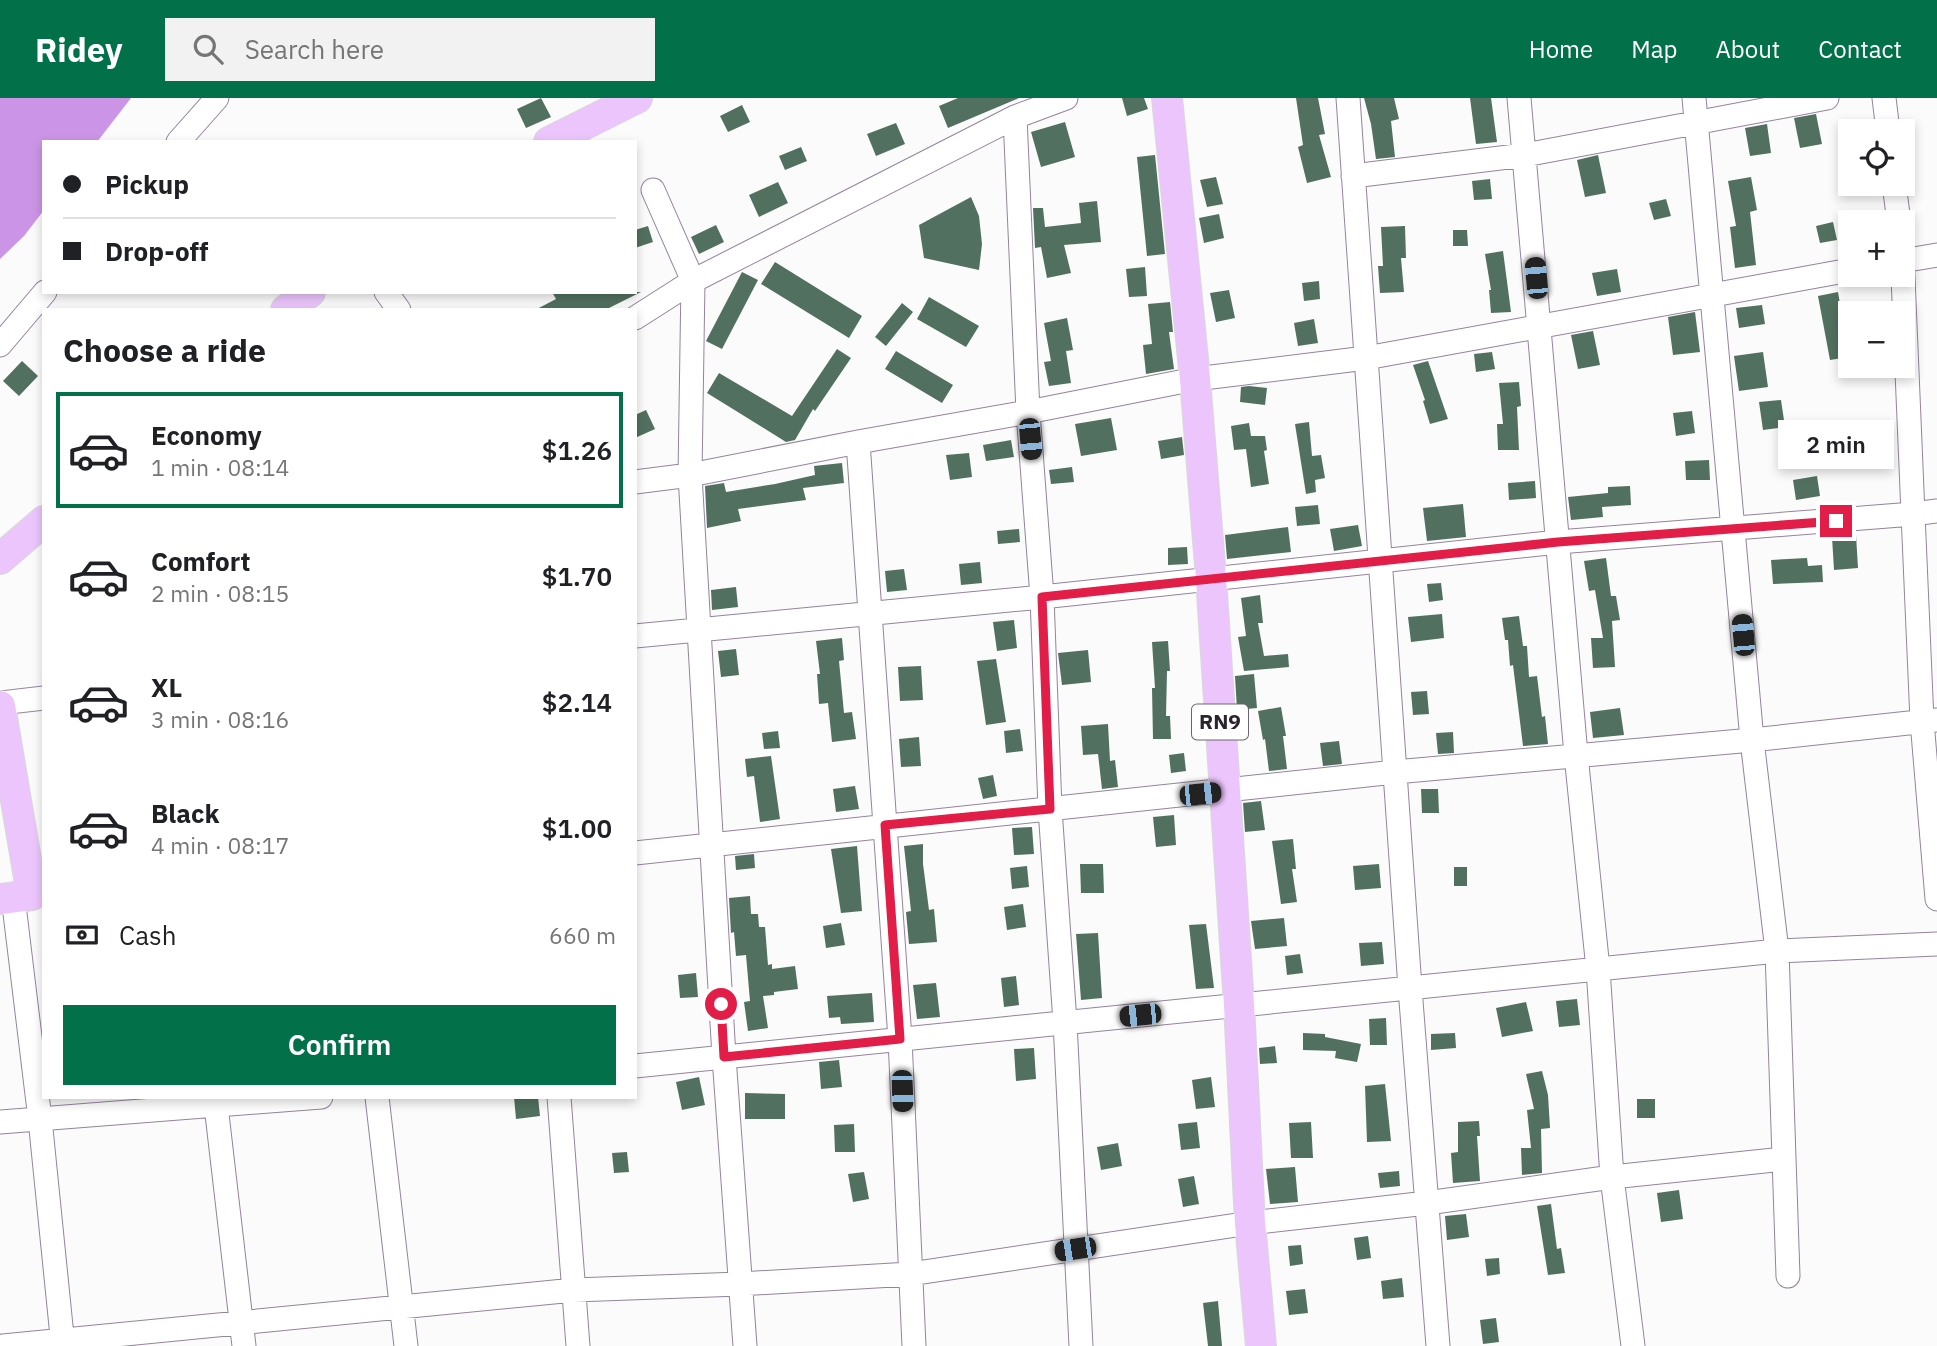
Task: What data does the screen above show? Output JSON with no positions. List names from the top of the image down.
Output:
{
  "streets": {
    "main road": ["RN9"]
  },
  "page": {
    "header": "Ridey",
    "search": "Search here",
    "nav": [
      "Home",
      "Map",
      "About",
      "Contact"
    ],
    "map_buttons": ["+", "−"],
    "banner": ["Pickup", "Drop-off"],
    "heading": "Choose a ride",
    "list": [
      {
        "name": "Economy",
        "note": "1 min · 08:14",
        "value": "$1.26"
      },
      {
        "name": "Comfort",
        "note": "2 min · 08:15",
        "value": "$1.70"
      },
      {
        "name": "XL",
        "note": "3 min · 08:16",
        "value": "$2.14"
      },
      {
        "name": "Black",
        "note": "4 min · 08:17",
        "value": "$1.00"
      }
    ],
    "bubble": "2 min",
    "pay": ["Cash", "660 m"],
    "buttons": "Confirm"
  }
}
